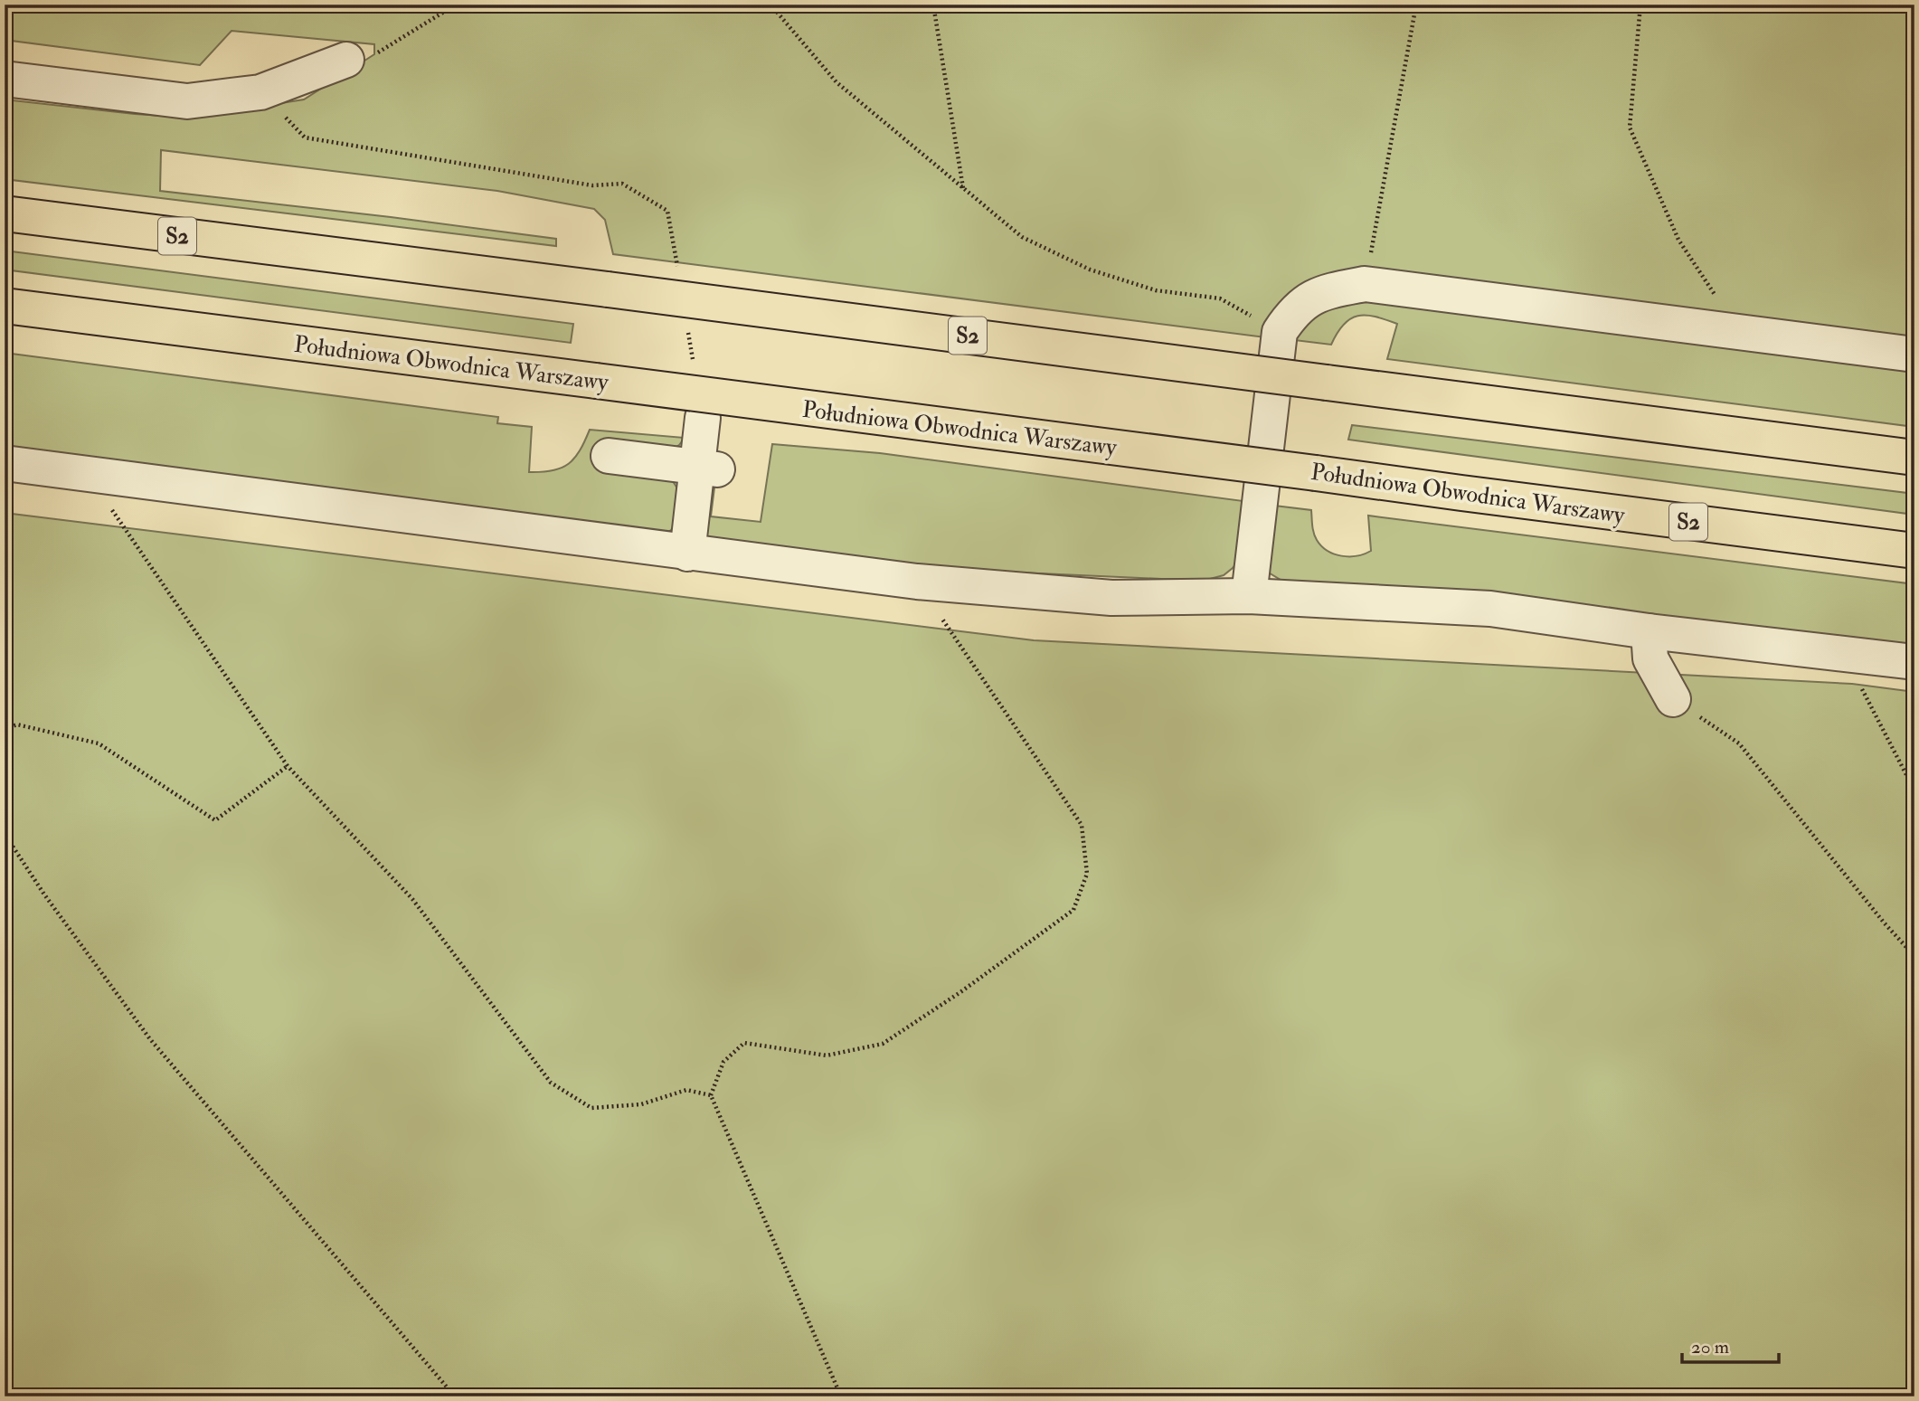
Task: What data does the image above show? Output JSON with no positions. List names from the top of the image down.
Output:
{
  "streets": {
    "highway": ["S2", "Południowa Obwodnica Warszawy"]
  },
  "scale_bar": "20 m"
}
